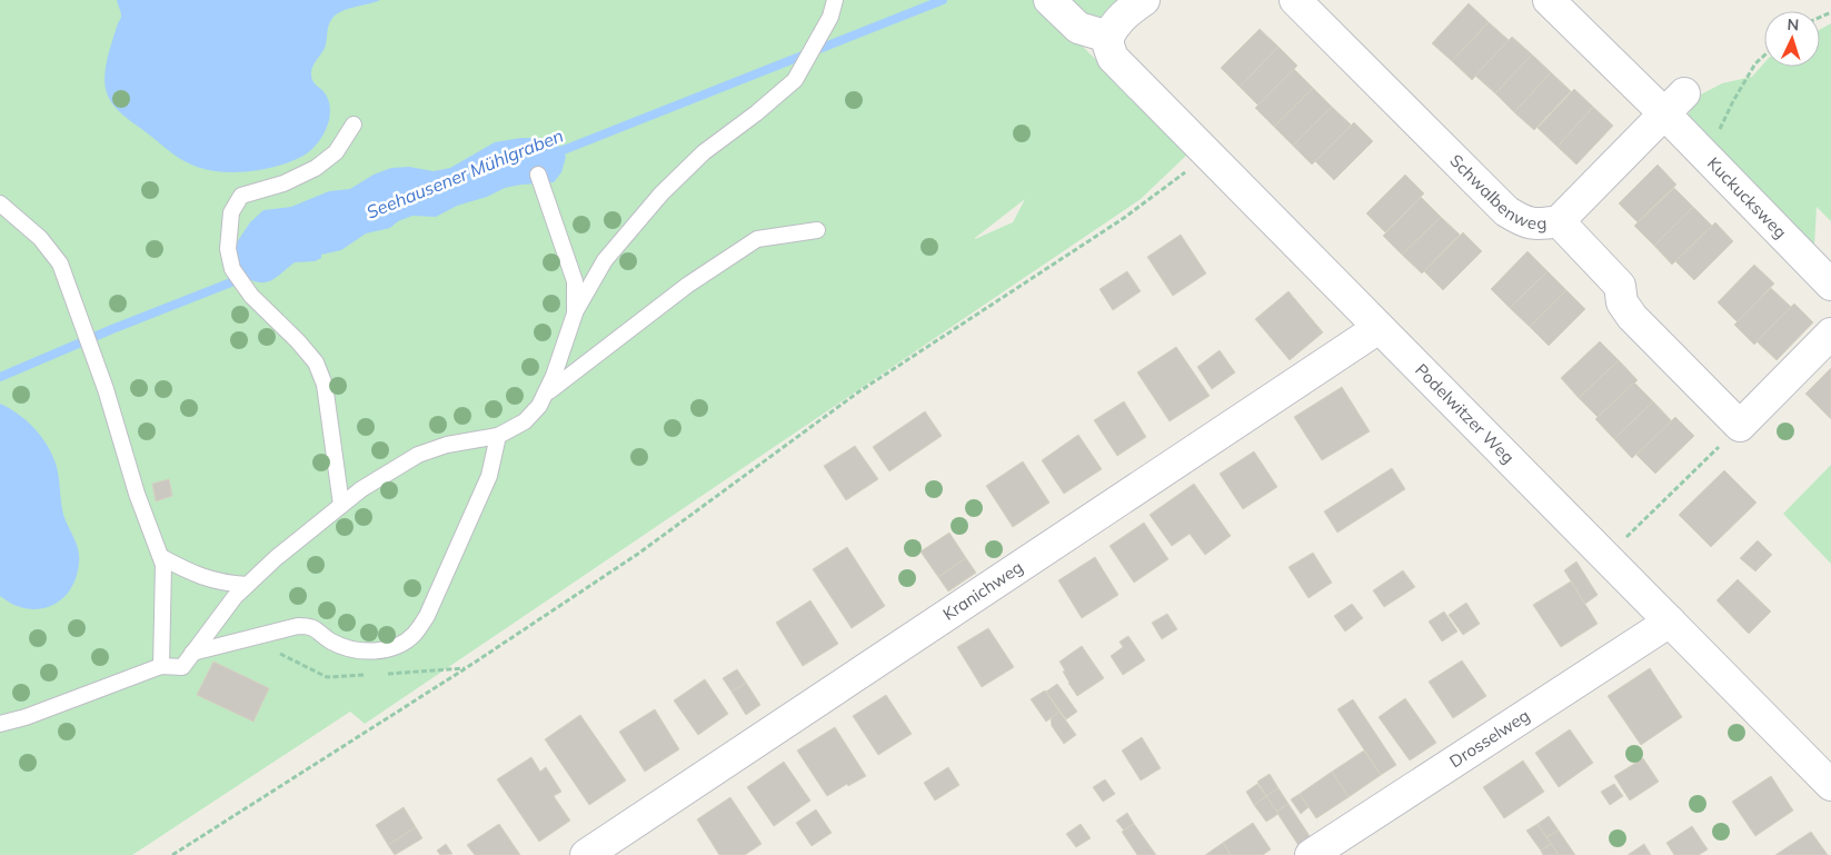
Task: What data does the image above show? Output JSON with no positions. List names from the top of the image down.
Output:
{
  "streets": {
    "street": [
      "Schwalbenweg",
      "Kuckucksweg",
      "Podelwitzer Weg",
      "Kranichweg",
      "Drosselweg"
    ]
  },
  "crossings": [
    ["Podelwitzer Weg", "Kranichweg"],
    ["Podelwitzer Weg", "Drosselweg"]
  ],
  "water": ["Seehausener Mühlgraben"],
  "north": "top"
}
